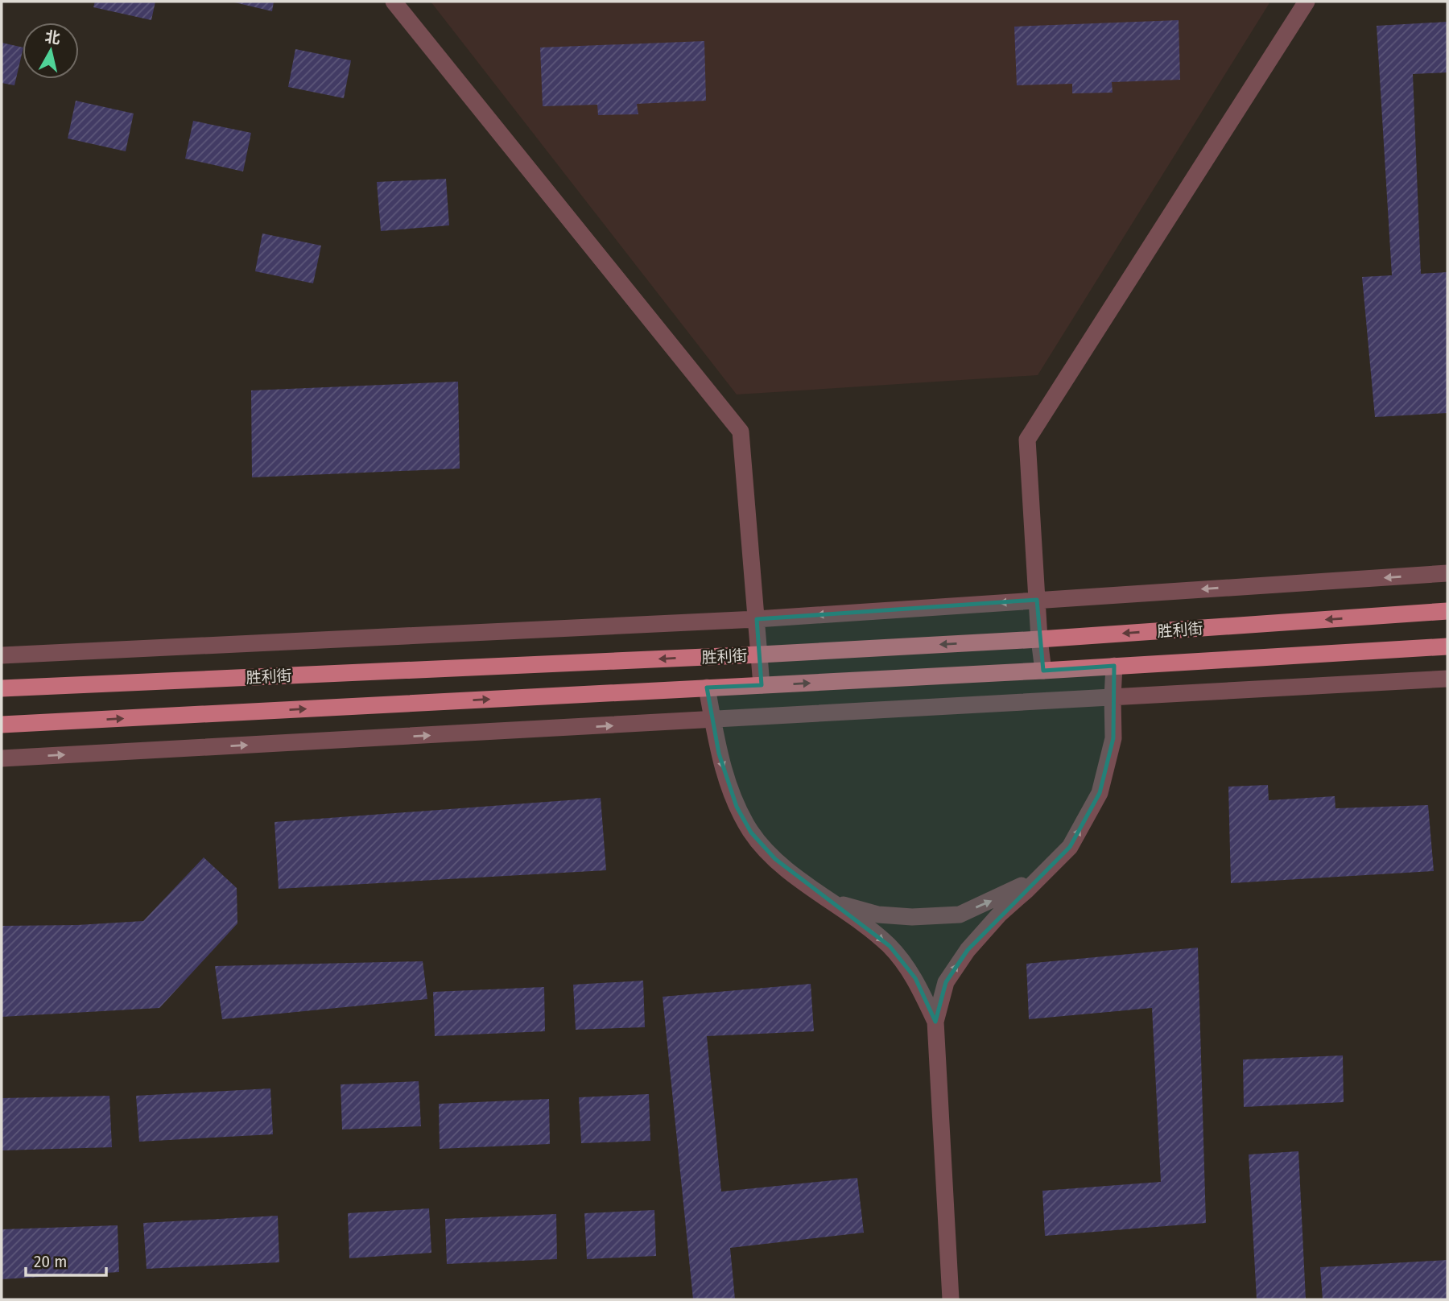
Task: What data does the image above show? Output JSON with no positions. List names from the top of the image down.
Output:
{
  "streets": {
    "main road": ["胜利街"]
  },
  "scale_bar": "20 m",
  "north": "top"
}
